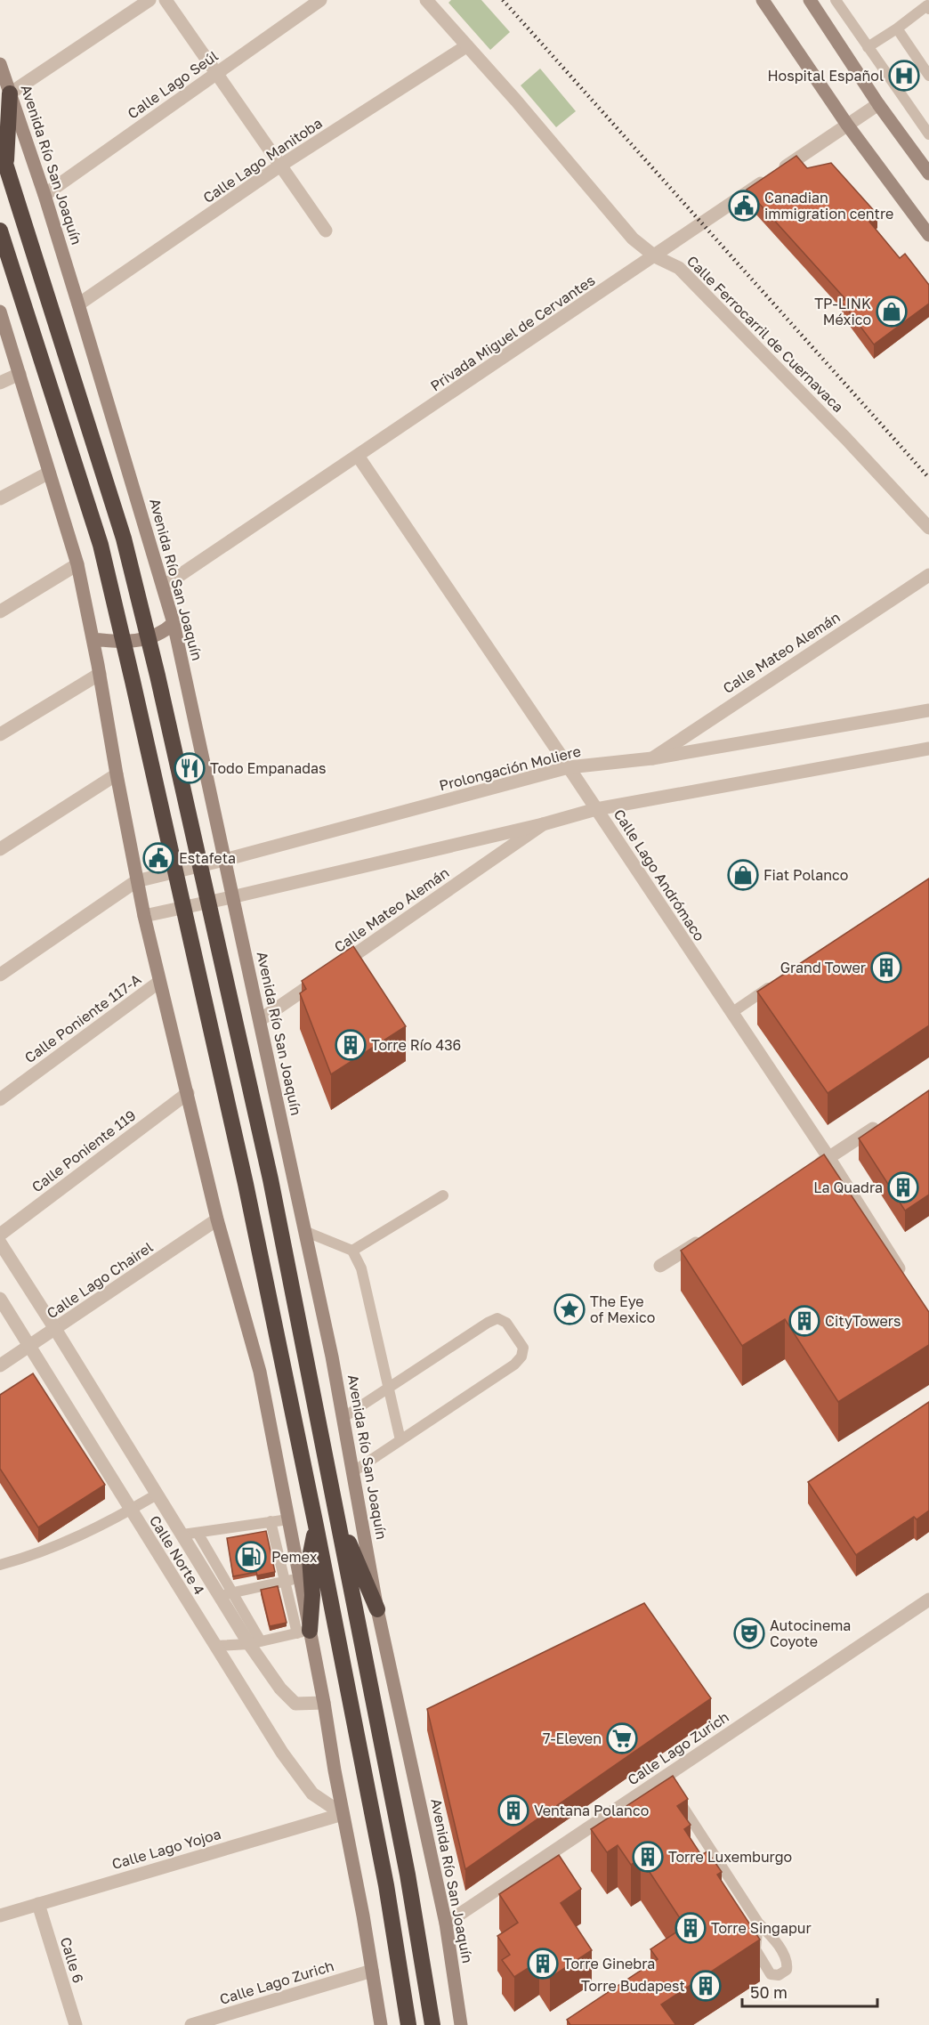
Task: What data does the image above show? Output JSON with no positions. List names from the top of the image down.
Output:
{
  "streets": {
    "main road": ["Avenida Río San Joaquín"],
    "street": [
      "Calle Lago Seúl",
      "Calle Lago Manitoba",
      "Privada Miguel de Cervantes",
      "Calle Ferrocarril de Cuernavaca",
      "Calle Mateo Alemán",
      "Prolongación Moliere",
      "Calle Lago Andrómaco",
      "Calle Poniente 117-A",
      "Calle Poniente 119",
      "Calle Lago Chairel",
      "Calle Norte 4",
      "Calle Lago Zurich",
      "Calle Lago Yojoa",
      "Calle 6"
    ]
  },
  "crossings": [
    ["Calle Lago Seúl", "Avenida Río San Joaquín"],
    ["Calle Lago Manitoba", "Avenida Río San Joaquín"],
    ["Calle Lago Manitoba", "Calle Ferrocarril de Cuernavaca"],
    ["Avenida Río San Joaquín", "Privada Miguel de Cervantes"],
    ["Avenida Río San Joaquín", "Calle Mateo Alemán"],
    ["Avenida Río San Joaquín", "Prolongación Moliere"],
    ["Avenida Río San Joaquín", "Calle Lago Zurich"],
    ["Privada Miguel de Cervantes", "Calle Ferrocarril de Cuernavaca"],
    ["Privada Miguel de Cervantes", "Calle Lago Andrómaco"],
    ["Calle Mateo Alemán", "Prolongación Moliere"],
    ["Prolongación Moliere", "Calle Lago Andrómaco"],
    ["Calle Lago Chairel", "Calle Norte 4"],
    ["Calle Norte 4", "Calle Lago Yojoa"],
    ["Calle Lago Yojoa", "Calle 6"]
  ],
  "places": {
    "hospital": ["Hospital Español"],
    "public building": ["Canadian immigration centre", "Estafeta"],
    "shop": ["TP-LINK México", "Fiat Polanco"],
    "restaurant": ["Todo Empanadas"],
    "building": [
      "Grand Tower",
      "Torre Río 436",
      "La Quadra",
      "CityTowers",
      "Ventana Polanco",
      "Torre Luxemburgo",
      "Torre Singapur",
      "Torre Ginebra",
      "Torre Budapest"
    ],
    "place": ["The Eye of Mexico"],
    "fuel station": ["Pemex"],
    "theatre": ["Autocinema Coyote"],
    "supermarket": ["7-Eleven"]
  },
  "scale_bar": "50 m"
}
